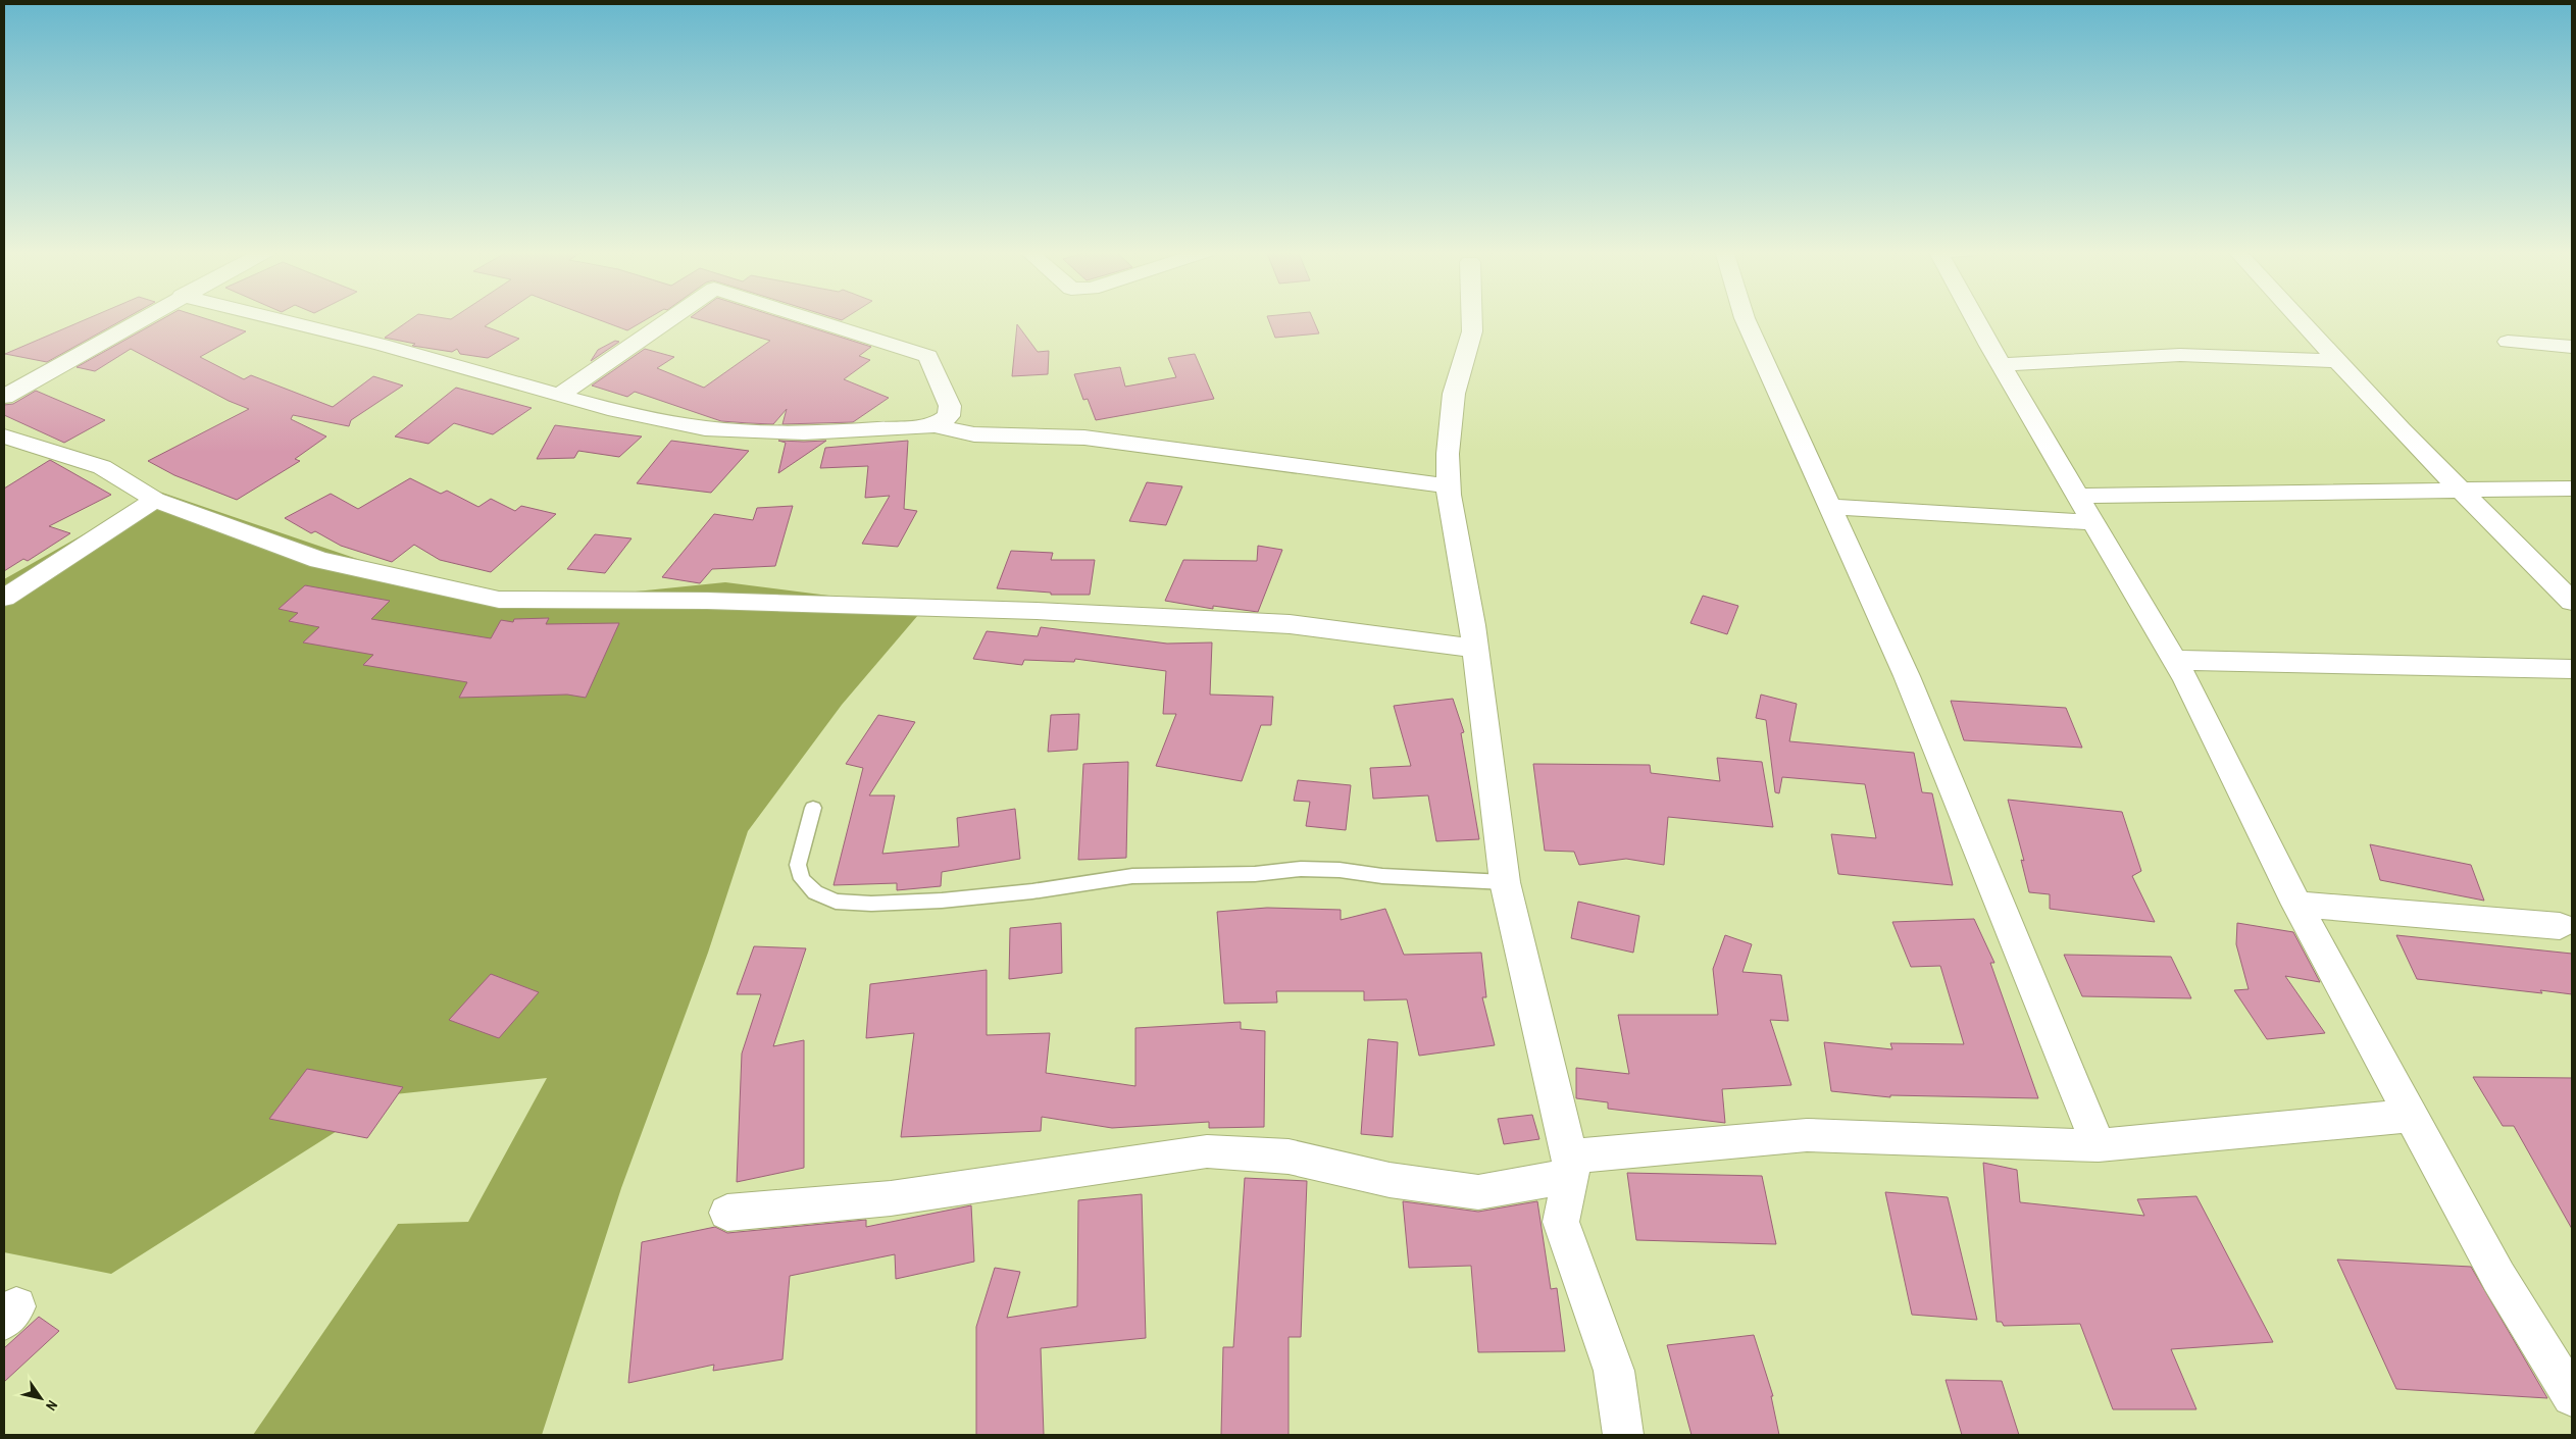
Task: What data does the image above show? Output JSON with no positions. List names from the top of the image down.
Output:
{
  "north": "bottom right"
}
